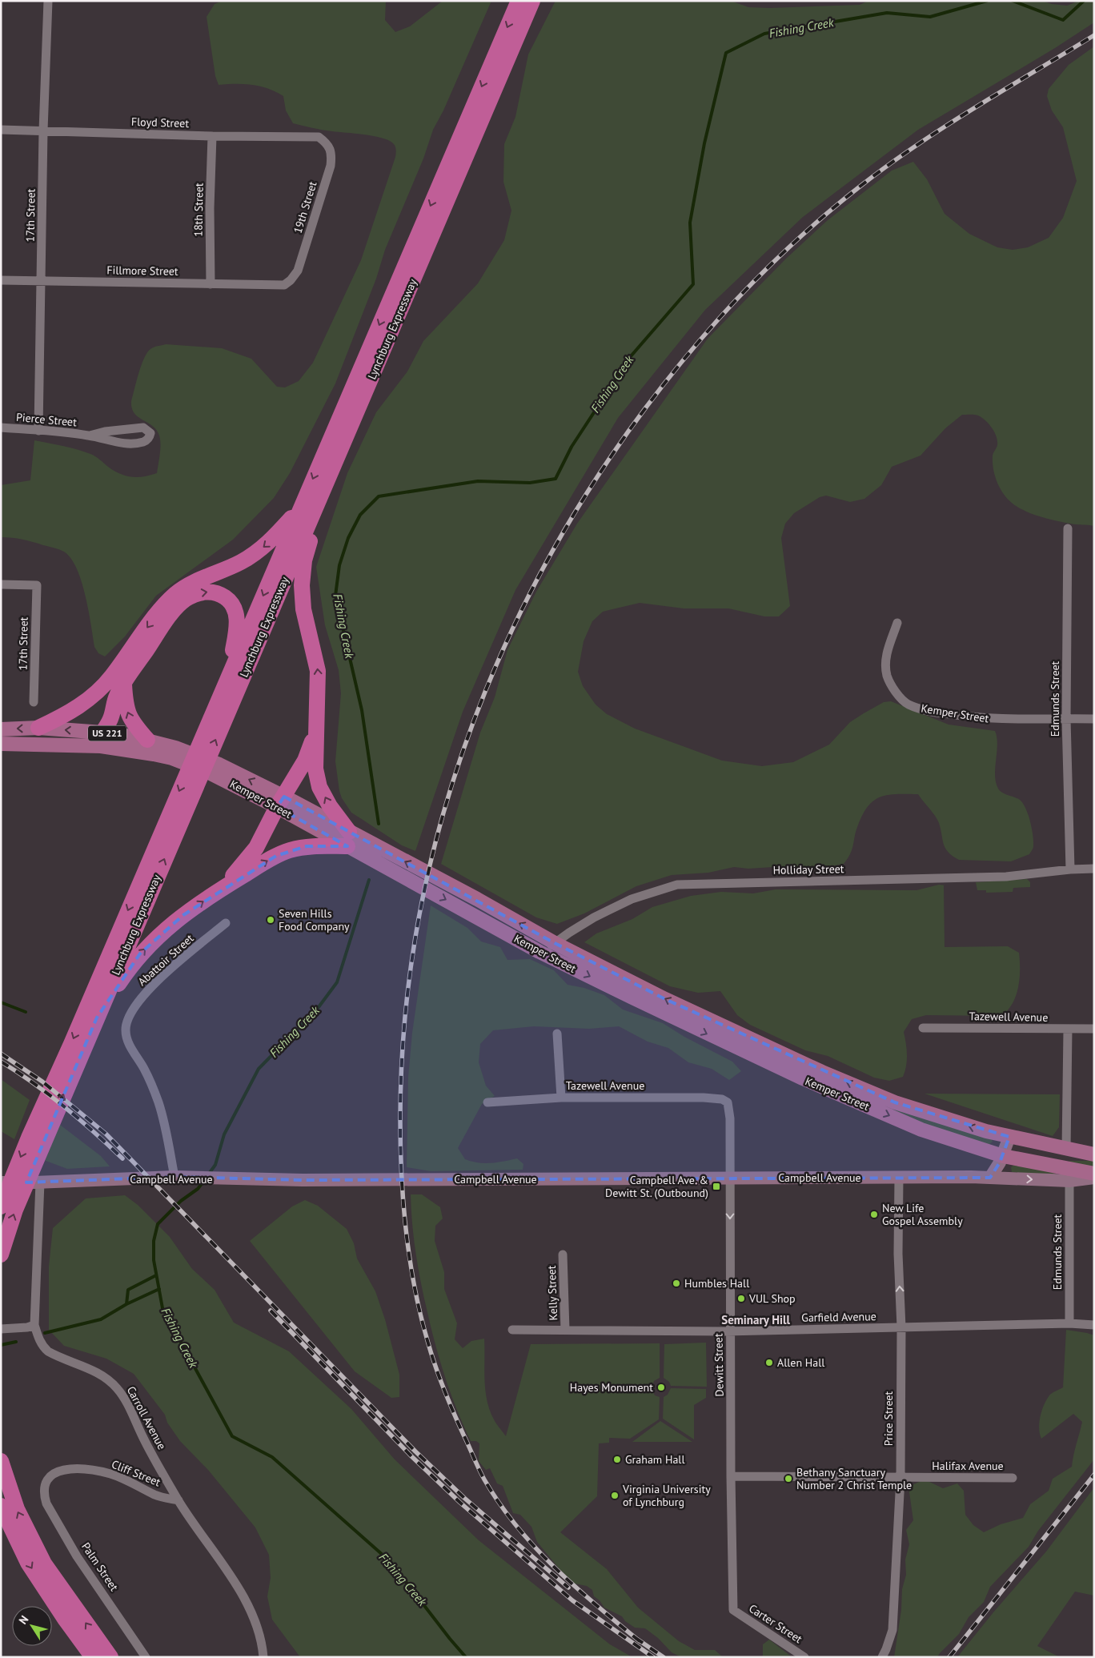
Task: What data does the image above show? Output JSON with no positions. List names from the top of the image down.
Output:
{
  "streets": {
    "highway": ["Lynchburg Expressway"],
    "main road": ["Kemper Street", "US 221", "Campbell Avenue"],
    "street": [
      "Floyd Street",
      "19th Street",
      "18th Street",
      "17th Street",
      "Fillmore Street",
      "Pierce Street",
      "Edmunds Street",
      "Holliday Street",
      "Abattoir Street",
      "Tazewell Avenue",
      "Kelly Street",
      "Garfield Avenue",
      "Dewitt Street",
      "Carroll Avenue",
      "Price Street",
      "Halifax Avenue",
      "Cliff Street",
      "Palm Street",
      "Carter Street"
    ]
  },
  "crossings": [
    ["Floyd Street", "19th Street"],
    ["Floyd Street", "18th Street"],
    ["Floyd Street", "17th Street"],
    ["19th Street", "Fillmore Street"],
    ["18th Street", "Fillmore Street"],
    ["17th Street", "Fillmore Street"],
    ["17th Street", "Pierce Street"],
    ["Edmunds Street", "Kemper Street"],
    ["Edmunds Street", "Holliday Street"],
    ["Edmunds Street", "Campbell Avenue"],
    ["Edmunds Street", "Garfield Avenue"],
    ["Kemper Street", "Holliday Street"],
    ["Abattoir Street", "Campbell Avenue"],
    ["Tazewell Avenue", "Dewitt Street"],
    ["Campbell Avenue", "Dewitt Street"],
    ["Campbell Avenue", "Carroll Avenue"],
    ["Campbell Avenue", "Price Street"],
    ["Kelly Street", "Garfield Avenue"],
    ["Garfield Avenue", "Dewitt Street"],
    ["Garfield Avenue", "Price Street"],
    ["Dewitt Street", "Halifax Avenue"],
    ["Dewitt Street", "Carter Street"],
    ["Carroll Avenue", "Cliff Street"],
    ["Price Street", "Halifax Avenue"],
    ["Cliff Street", "Palm Street"]
  ],
  "districts": ["Seminary Hill"],
  "water": ["Fishing Creek"],
  "places": {
    "other": [
      "Seven Hills Food Company",
      "New Life Gospel Assembly",
      "Humbles Hall",
      "VUL Shop",
      "Allen Hall",
      "Hayes Monument",
      "Graham Hall",
      "Bethany Sanctuary Number 2 Christ Temple",
      "Virginia University of Lynchburg"
    ],
    "transit": ["Campbell Ave. & Dewitt St. (Outbound)"]
  },
  "north": "top left"
}
